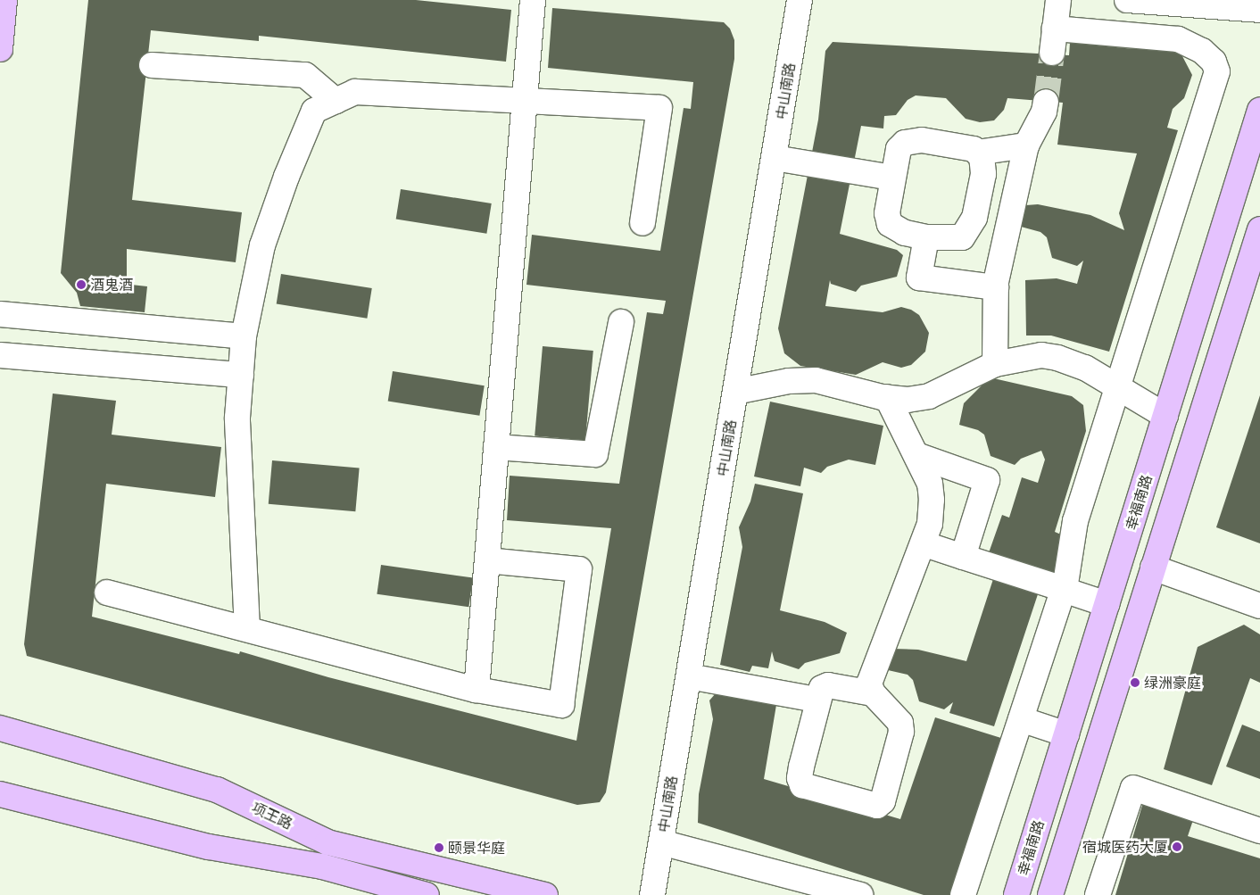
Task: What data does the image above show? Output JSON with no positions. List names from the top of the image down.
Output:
{
  "streets": {
    "main road": ["幸福南路", "项王路"],
    "street": ["中山南路"]
  },
  "places": [
    "酒鬼酒",
    "绿洲豪庭",
    "宿城医药大厦",
    "颐景华庭"
  ]
}
